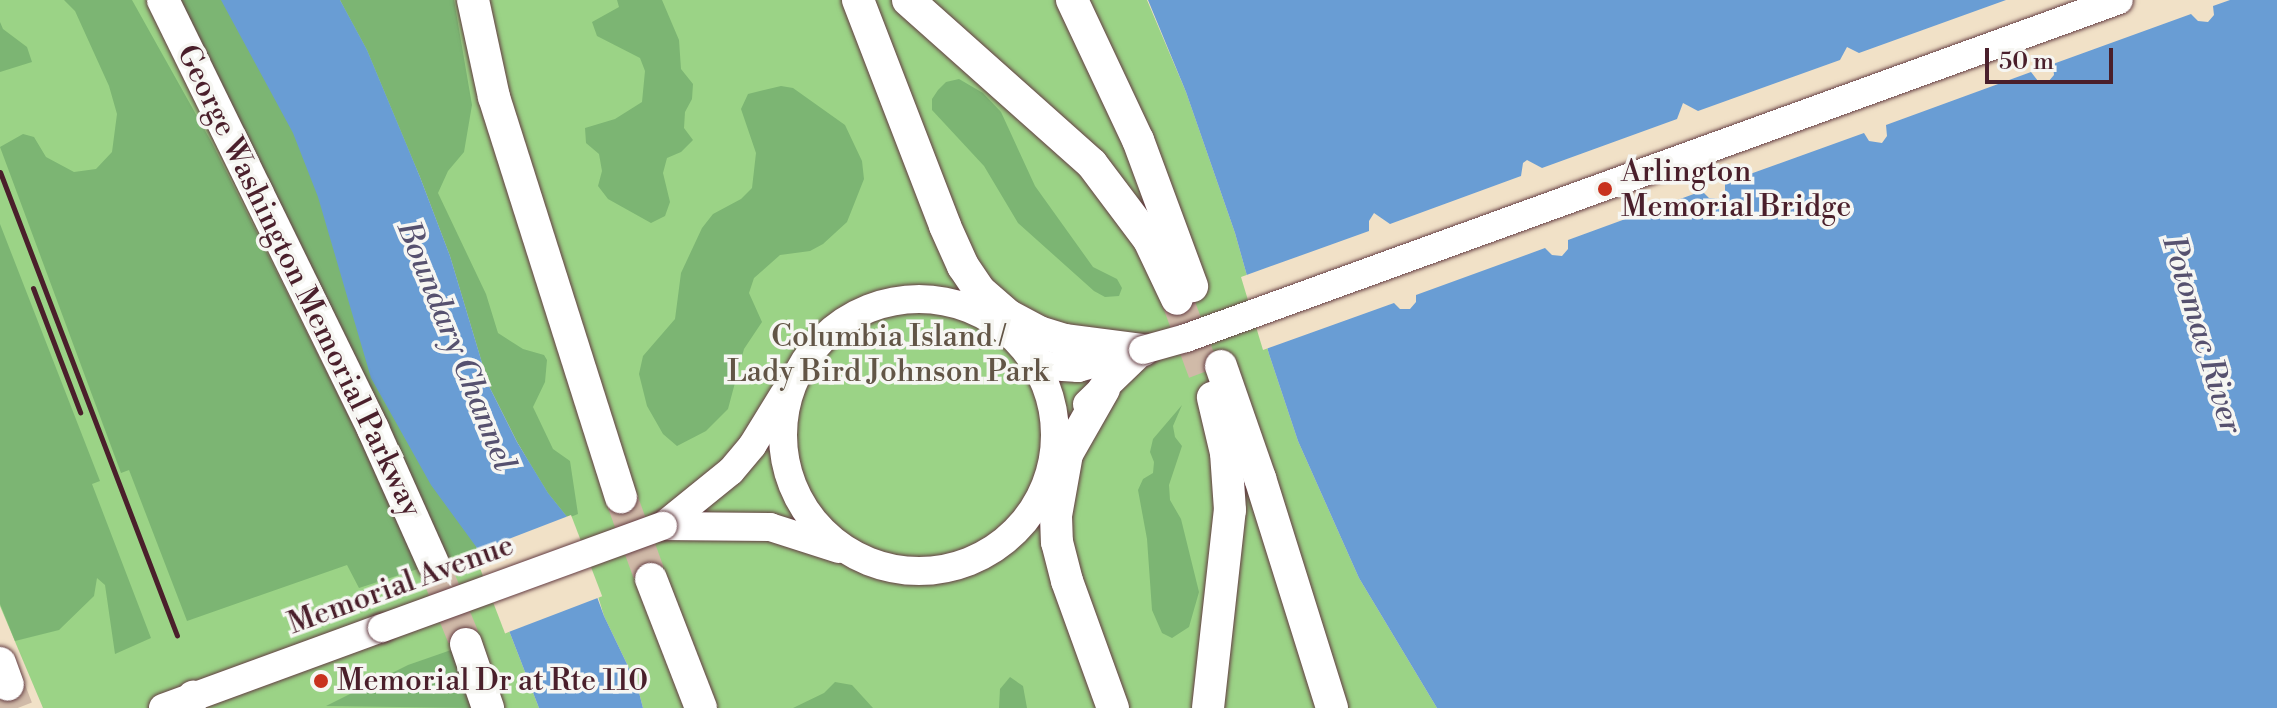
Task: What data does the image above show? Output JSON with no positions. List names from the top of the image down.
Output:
{
  "streets": {
    "highway": ["George Washington Memorial Parkway"],
    "main road": ["Memorial Avenue"]
  },
  "water": ["Potomac River", "Boundary Channel"],
  "parks": ["Columbia Island / Lady Bird Johnson Park"],
  "places": ["Arlington Memorial Bridge", "Memorial Dr at Rte 110"],
  "scale_bar": "50 m"
}
